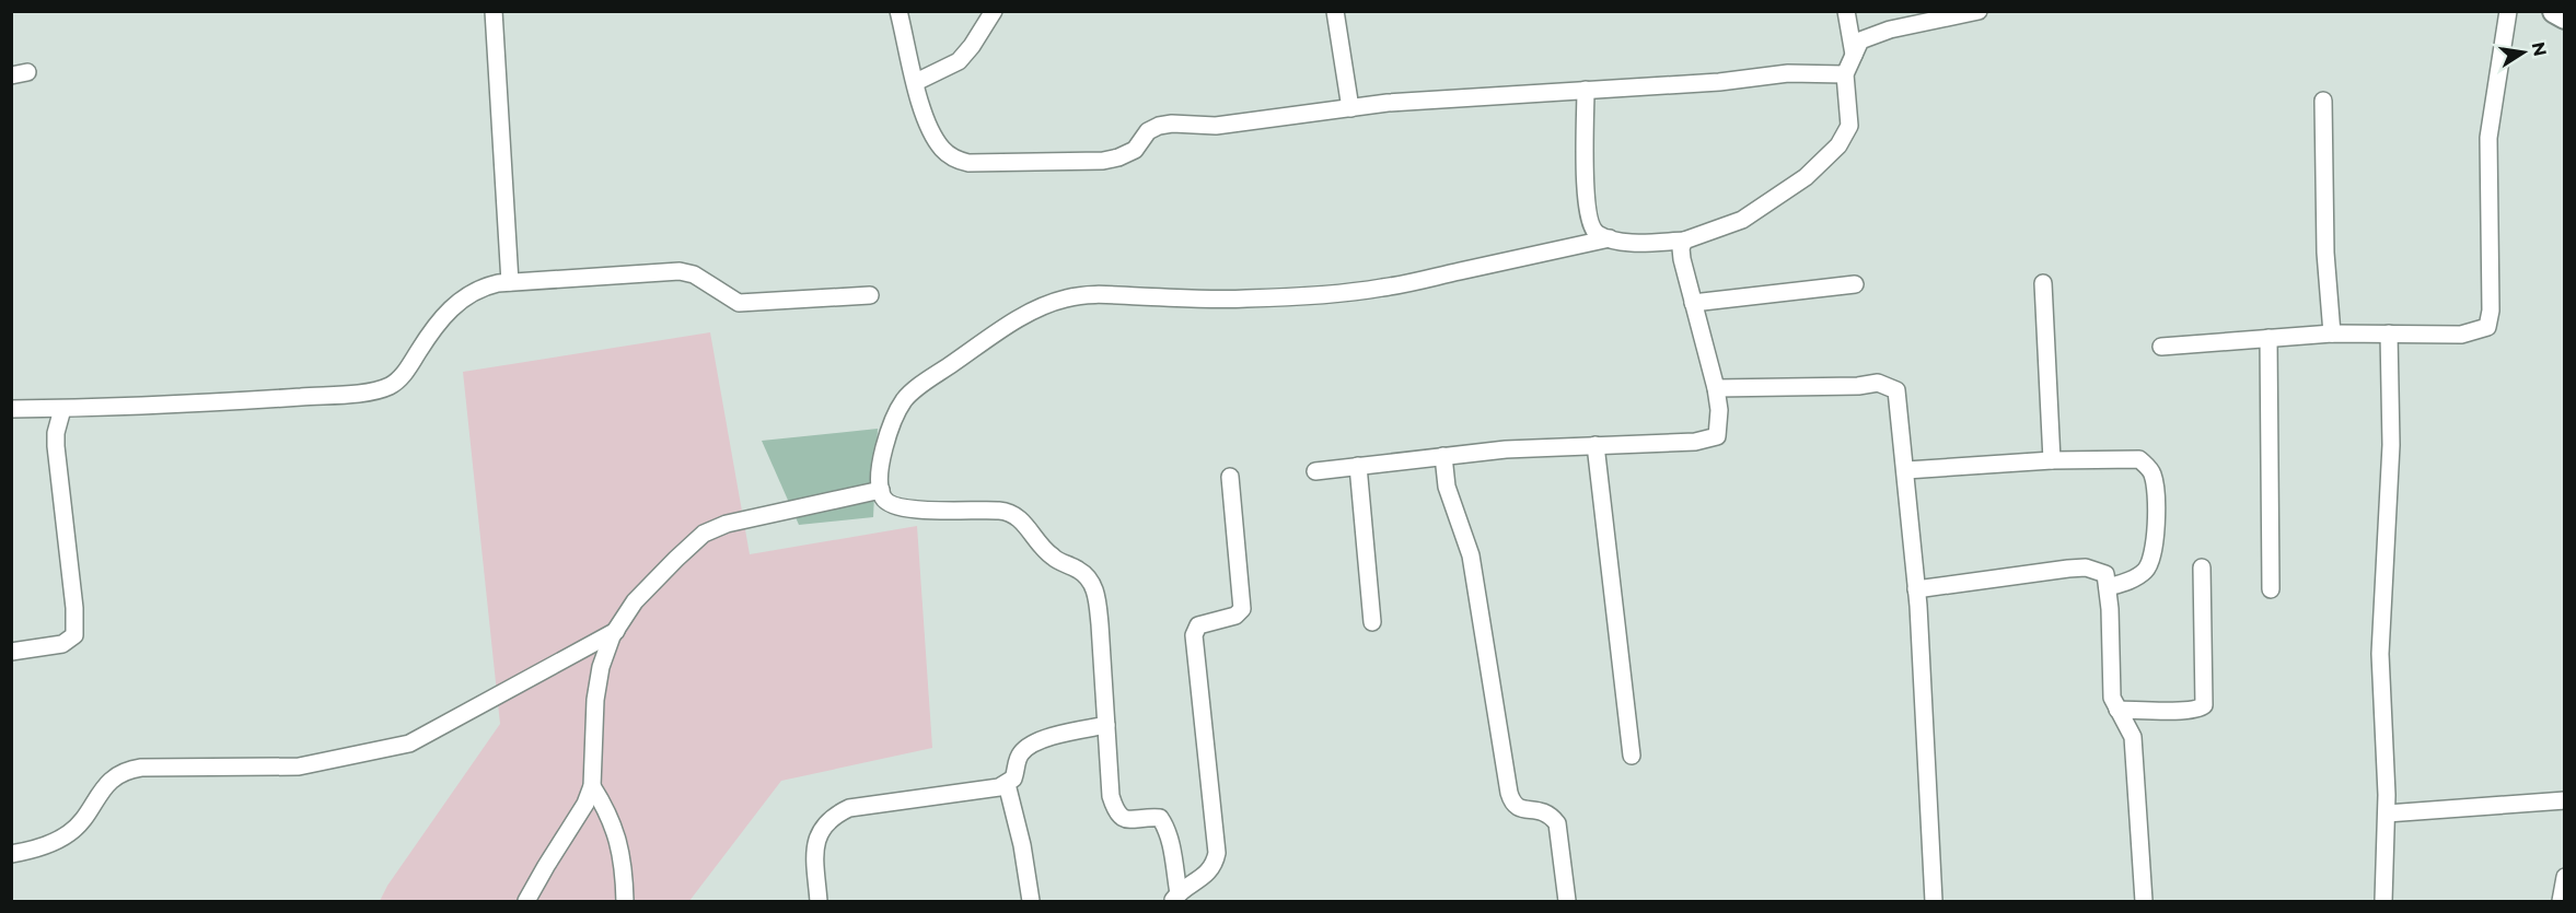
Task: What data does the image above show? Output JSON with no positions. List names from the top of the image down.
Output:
{
  "north": "right"
}
